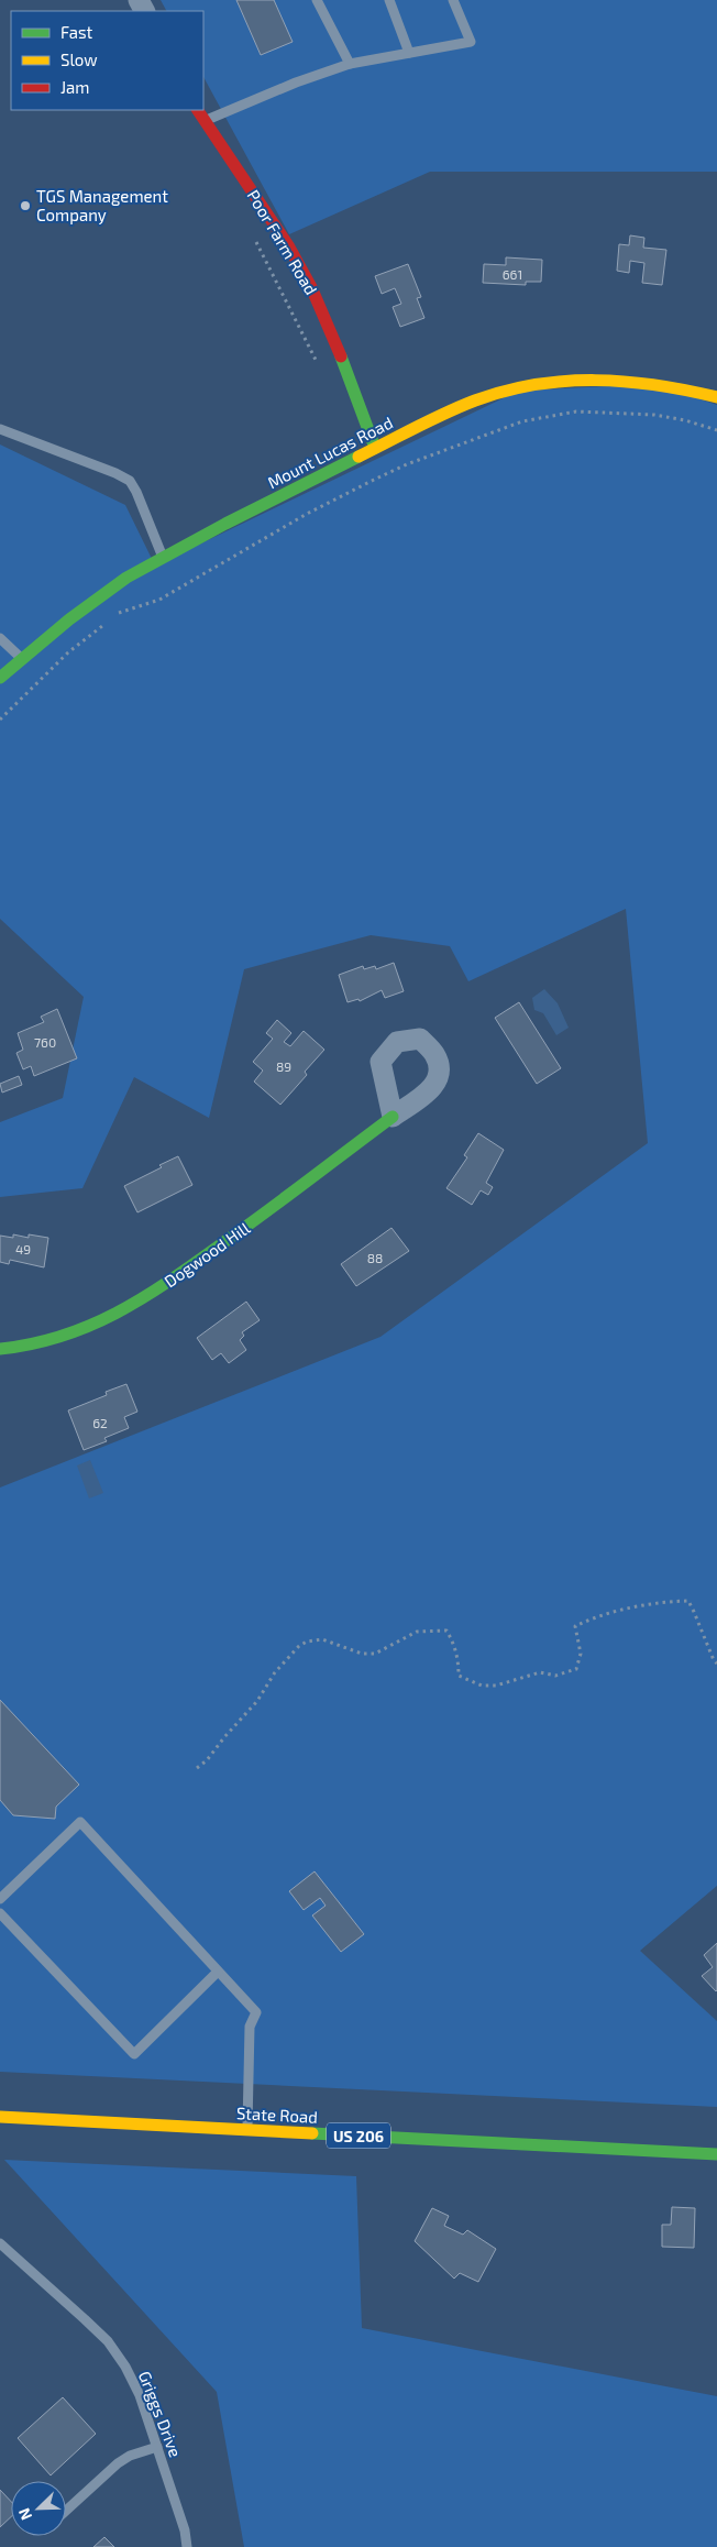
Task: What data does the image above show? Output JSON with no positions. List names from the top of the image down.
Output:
{
  "streets": {
    "main road": [
      "Poor Farm Road",
      "Mount Lucas Road",
      "Dogwood Hill",
      "State Road",
      "US 206"
    ],
    "lane": ["Griggs Drive"]
  },
  "crossings": [
    ["Poor Farm Road", "Mount Lucas Road"]
  ],
  "places": ["TGS Management Company"],
  "house_numbers": [
    "661",
    "760",
    "89",
    "49",
    "88",
    "62"
  ],
  "legend": ["Fast", "Slow", "Jam"],
  "north": "bottom left"
}
